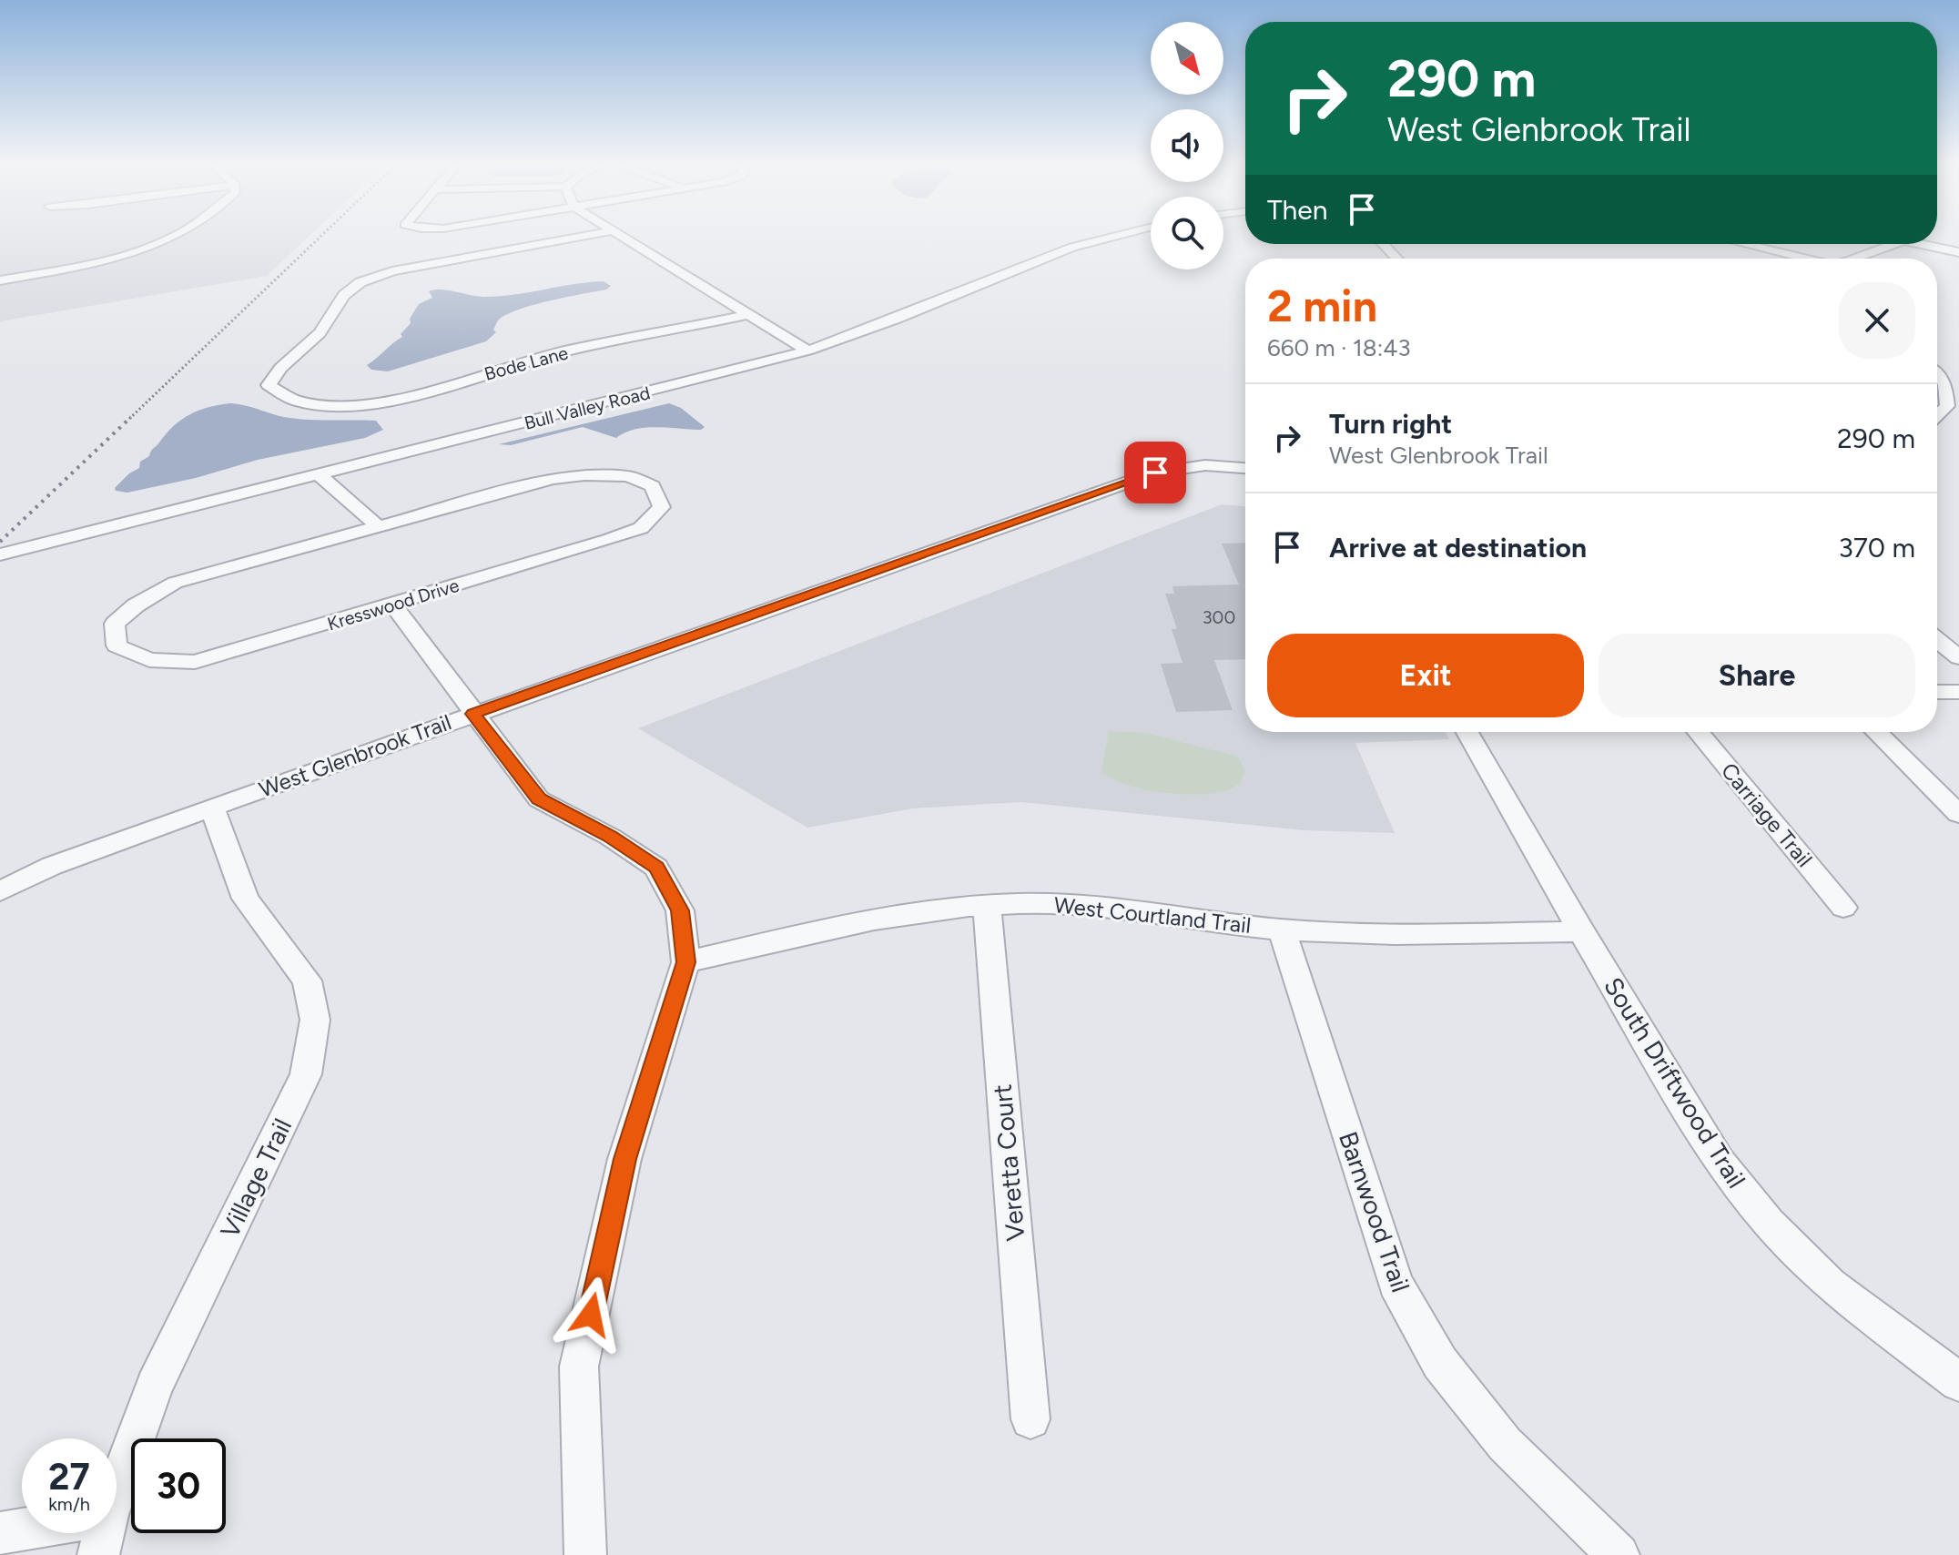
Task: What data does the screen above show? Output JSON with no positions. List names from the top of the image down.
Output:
{
  "streets": {
    "street": [
      "Bode Lane",
      "Bull Valley Road",
      "Kresswood Drive",
      "West Glenbrook Trail",
      "Carriage Trail",
      "West Courtland Trail",
      "South Driftwood Trail",
      "Veretta Court",
      "Village Trail",
      "Barnwood Trail"
    ]
  },
  "crossings": [
    ["West Glenbrook Trail", "Village Trail"],
    ["West Courtland Trail", "South Driftwood Trail"],
    ["West Courtland Trail", "Veretta Court"],
    ["West Courtland Trail", "Barnwood Trail"]
  ],
  "house_numbers": ["300"],
  "north": "bottom right",
  "page": {
    "turn": ["290 m", "West Glenbrook Trail"],
    "then": "Then",
    "heading": ["2 min", "660 m · 18:43"],
    "list": [
      {
        "name": "Turn right",
        "note": "West Glenbrook Trail",
        "value": "290 m"
      },
      {
        "name": "Arrive at destination",
        "value": "370 m"
      }
    ],
    "buttons": ["Exit", "Share"],
    "speed": "27 km/h",
    "limit": "30"
  }
}
